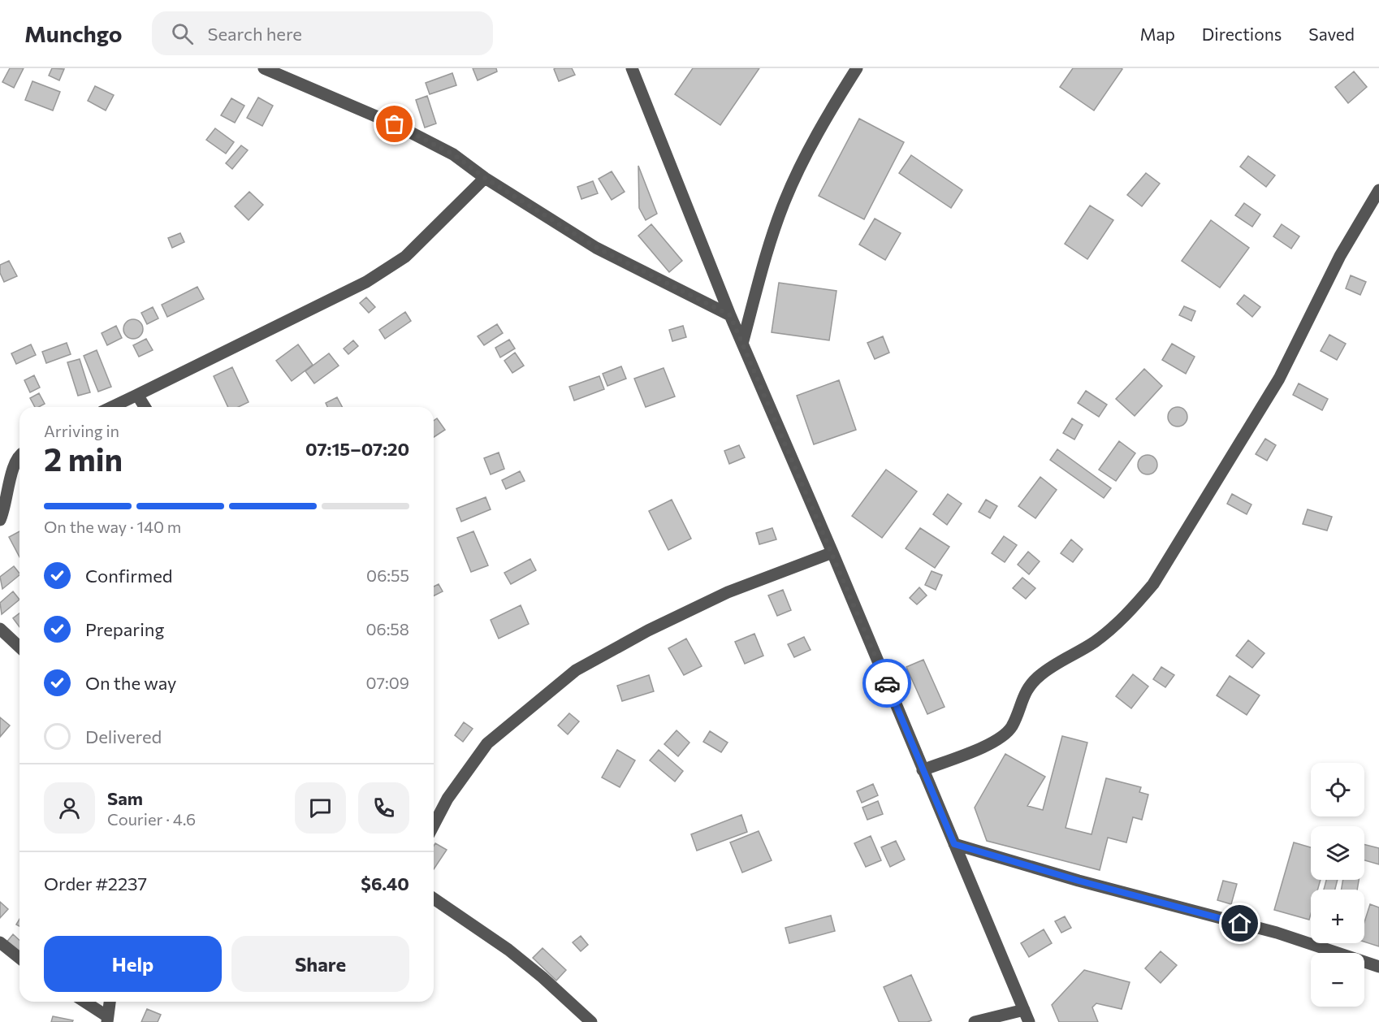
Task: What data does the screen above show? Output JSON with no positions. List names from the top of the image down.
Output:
{
  "page": {
    "header": "Munchgo",
    "search": "Search here",
    "nav": ["Map", "Directions", "Saved"],
    "heading": ["2 min", "Arriving in", "07:15–07:20"],
    "panel": [
      "Sam",
      "Courier · 4.6",
      "Order #2237",
      "$6.40"
    ],
    "bar": "On the way · 140 m",
    "list": [
      ["Confirmed", "06:55"],
      ["Preparing", "06:58"],
      ["On the way", "07:09"],
      "Delivered"
    ],
    "map_buttons": ["+", "−"],
    "buttons": ["Help", "Share"]
  }
}
